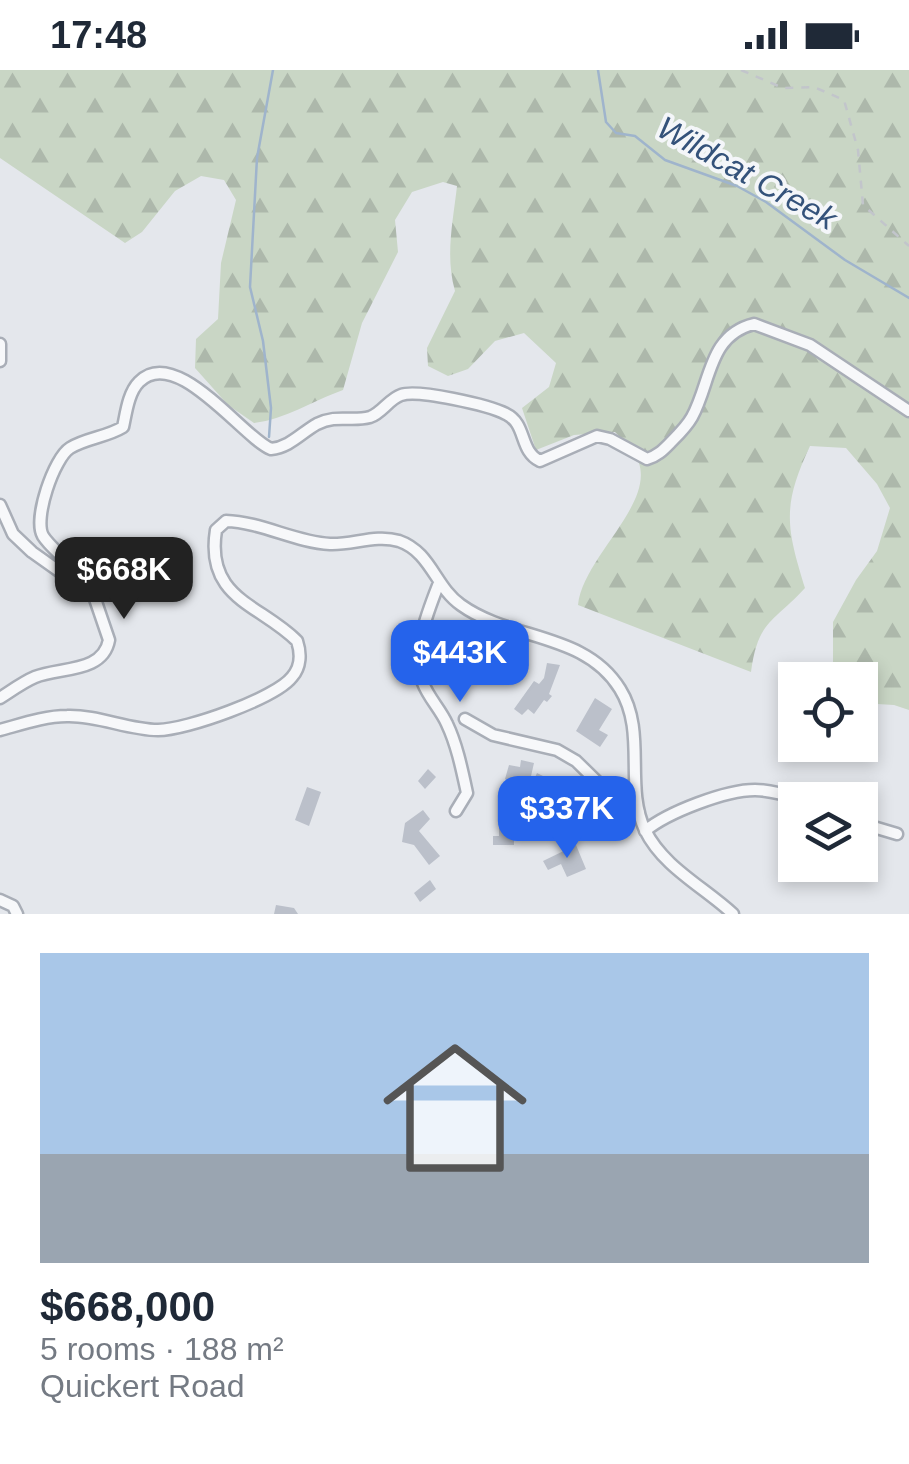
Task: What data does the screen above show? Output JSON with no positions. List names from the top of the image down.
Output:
{
  "water": ["Wildcat Creek"],
  "page": {
    "status": "17:48",
    "price": ["$668K", "$443K", "$337K"],
    "list": [
      {
        "name": "$668,000",
        "note": "5 rooms · 188 m² · Quickert Road"
      }
    ]
  }
}
